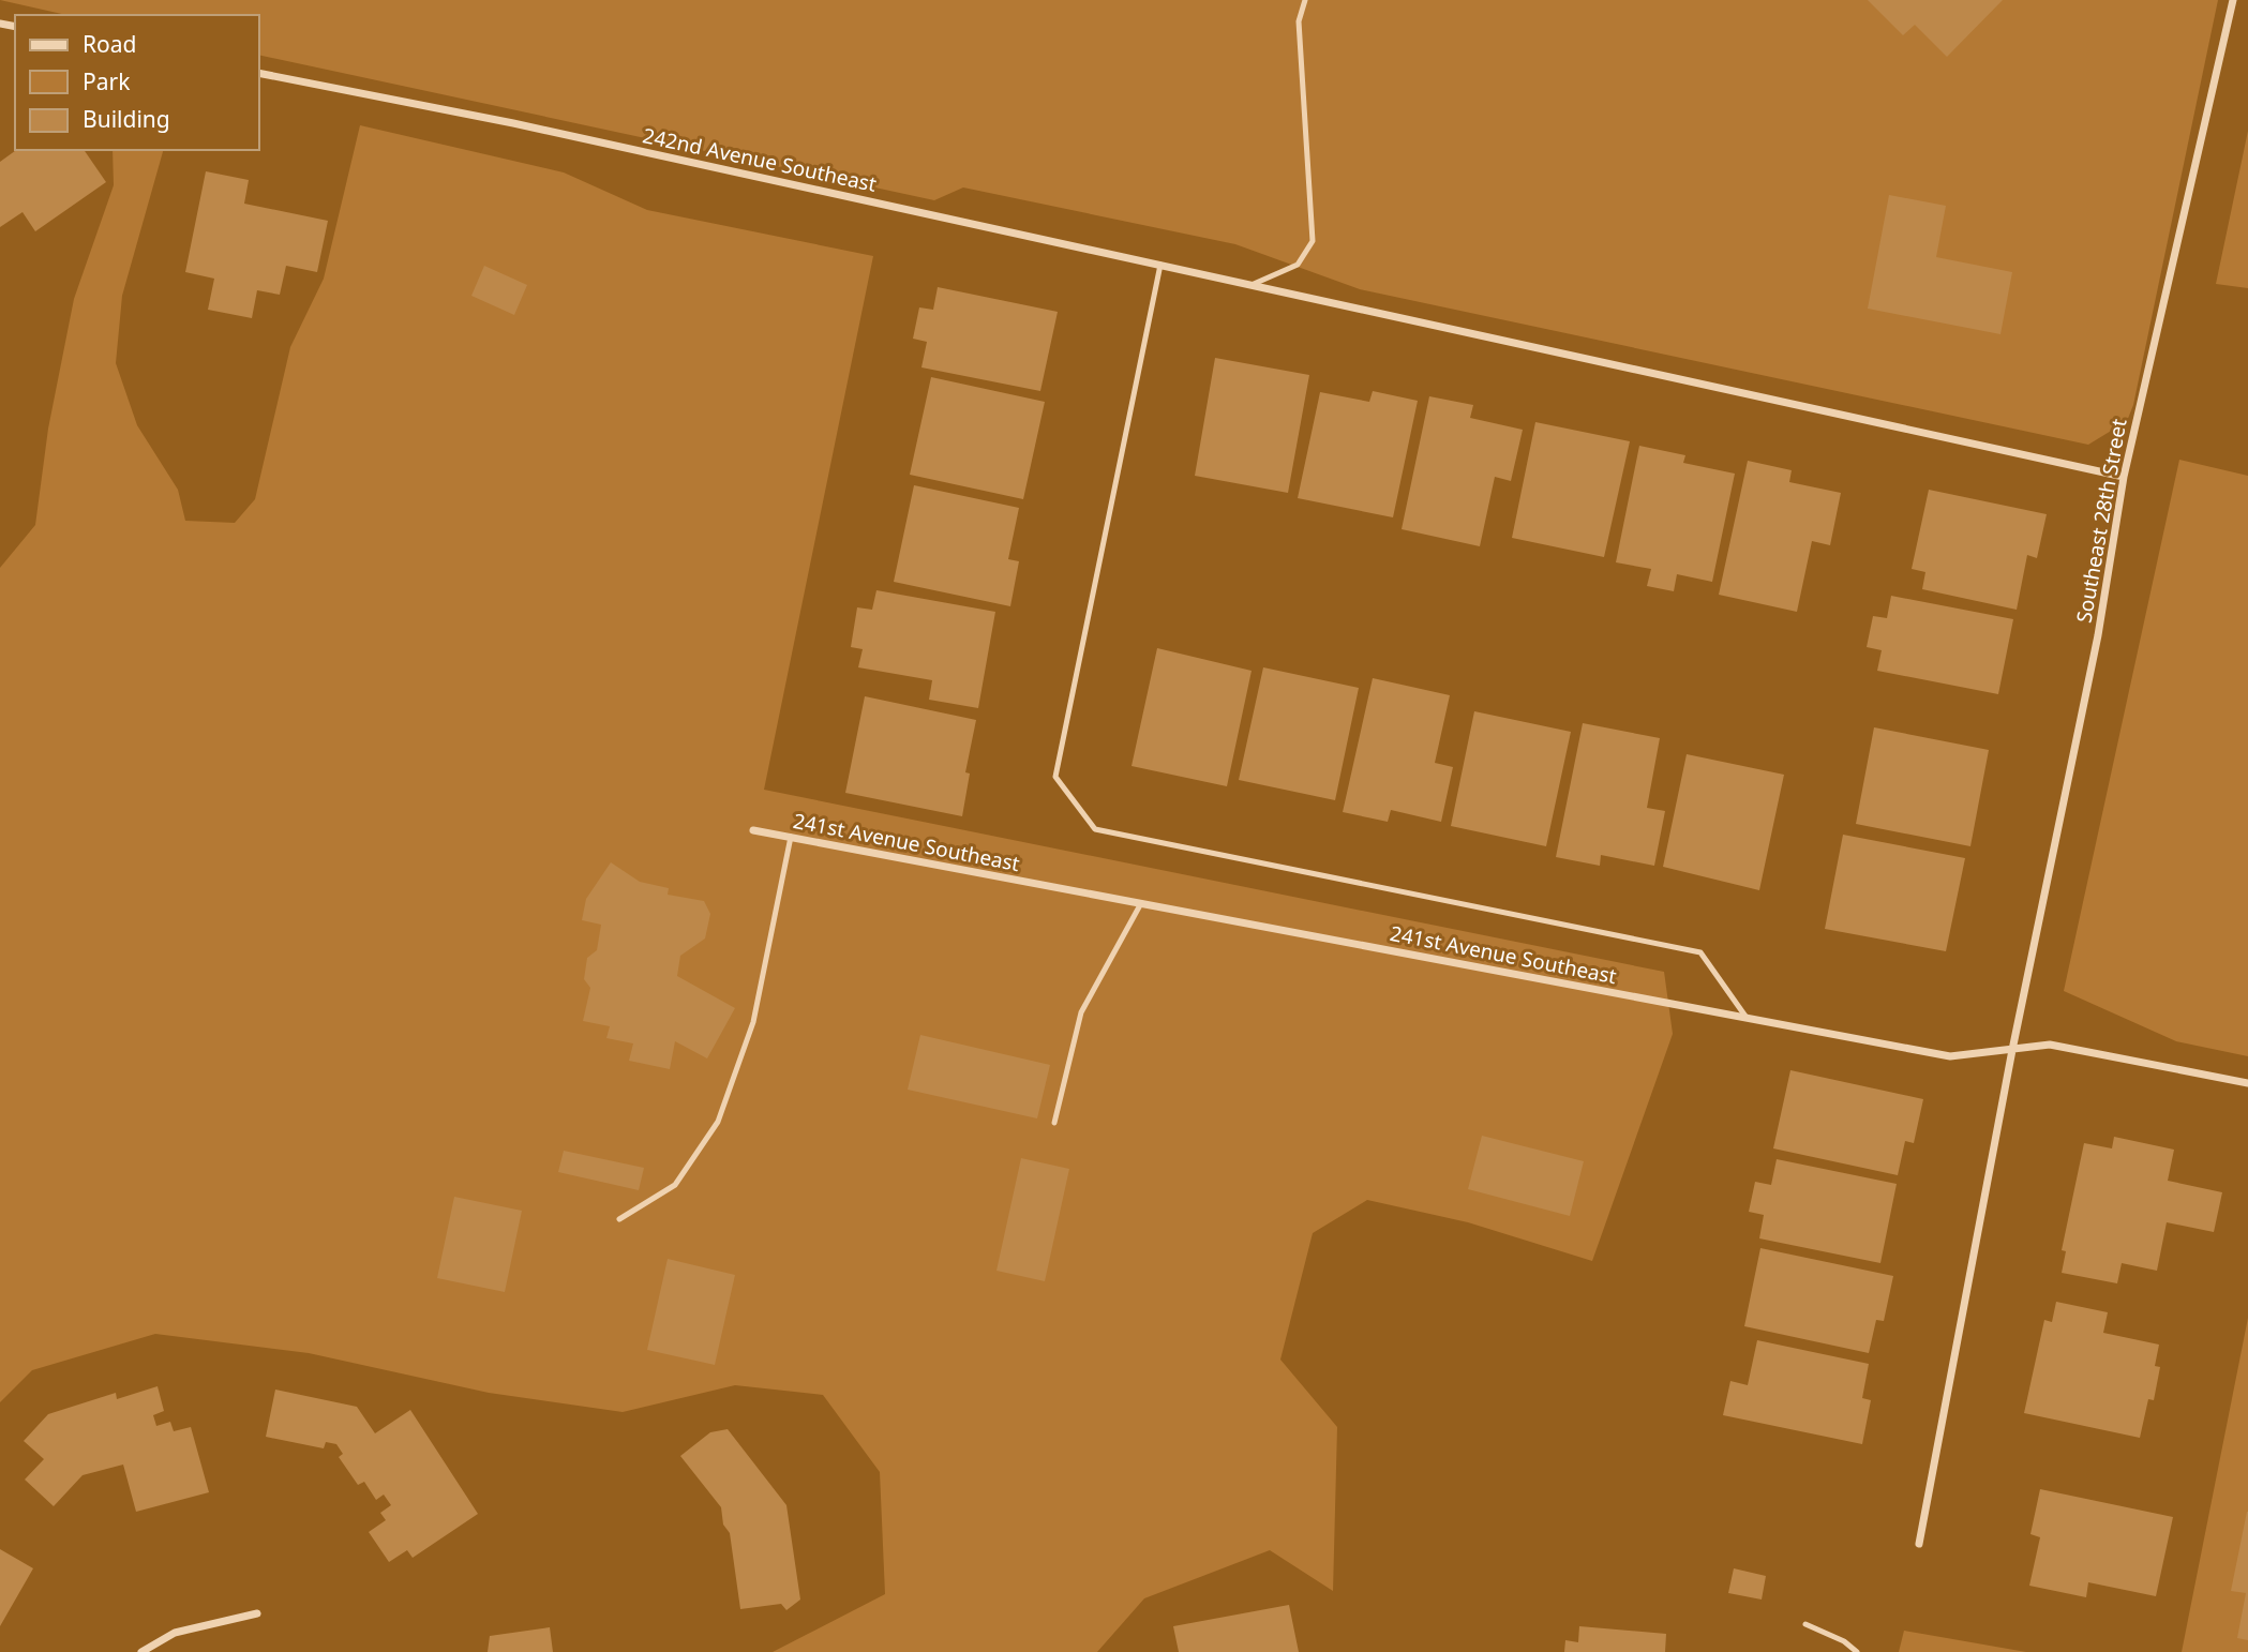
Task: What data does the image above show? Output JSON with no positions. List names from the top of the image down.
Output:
{
  "streets": {
    "street": ["242nd Avenue Southeast", "Southeast 28th Street", "241st Avenue Southeast"]
  },
  "crossings": [
    ["242nd Avenue Southeast", "Southeast 28th Street"],
    ["Southeast 28th Street", "241st Avenue Southeast"]
  ],
  "legend": ["Road", "Park", "Building"]
}
